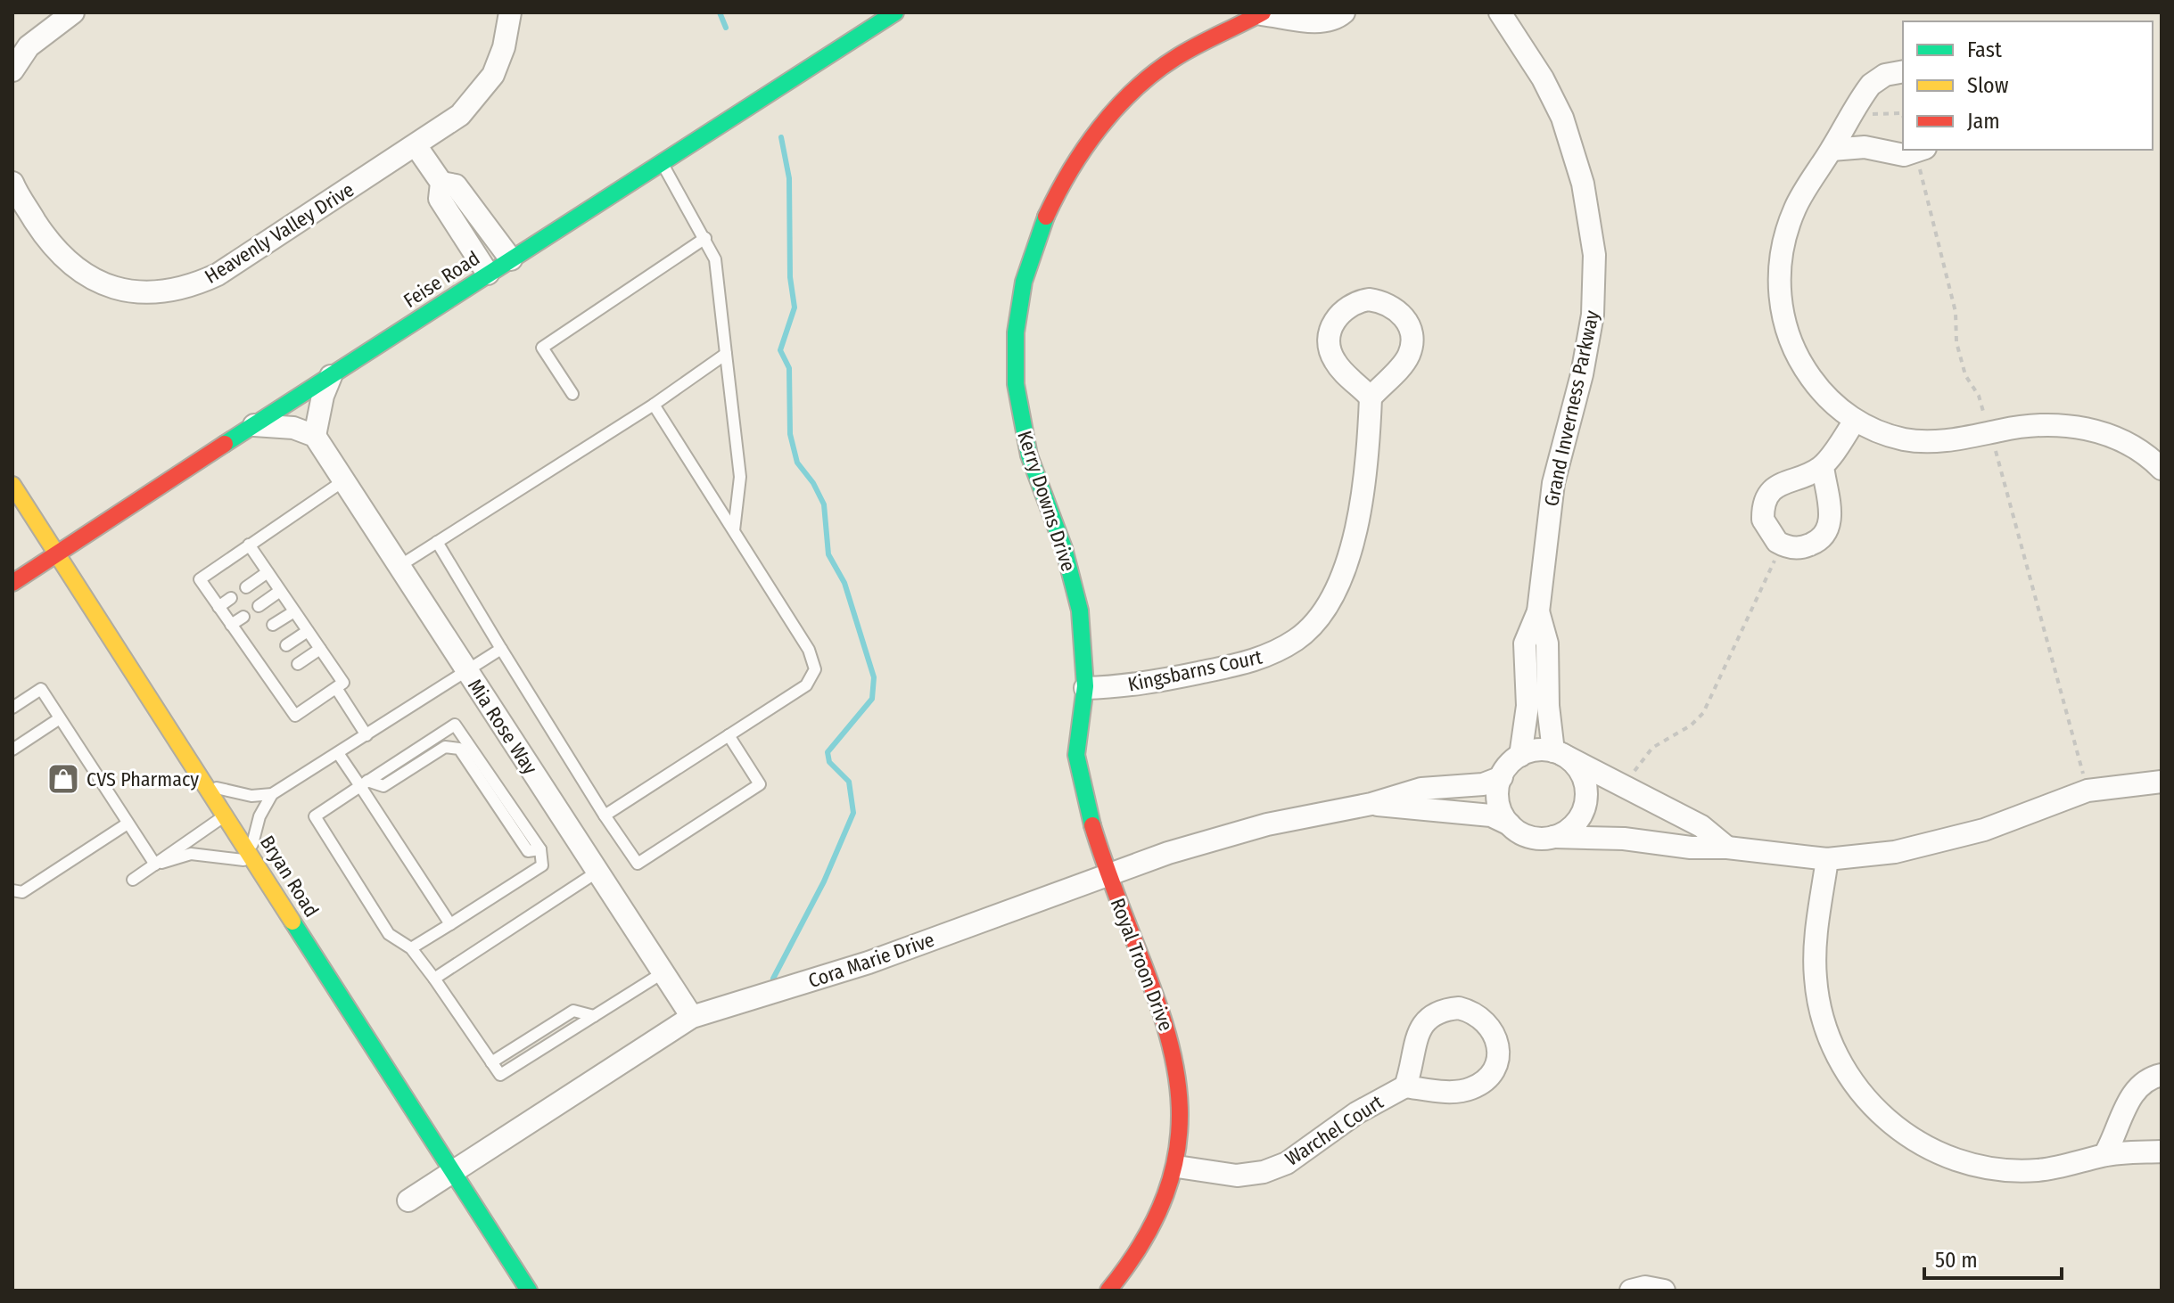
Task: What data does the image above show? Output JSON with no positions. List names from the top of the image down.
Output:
{
  "streets": {
    "street": [
      "Heavenly Valley Drive",
      "Feise Road",
      "Grand Inverness Parkway",
      "Kerry Downs Drive",
      "Kingsbarns Court",
      "Mia Rose Way",
      "Bryan Road",
      "Cora Marie Drive",
      "Royal Troon Drive",
      "Warchel Court"
    ]
  },
  "crossings": [
    ["Feise Road", "Bryan Road"],
    ["Grand Inverness Parkway", "Cora Marie Drive"],
    ["Kerry Downs Drive", "Kingsbarns Court"],
    ["Kerry Downs Drive", "Cora Marie Drive"],
    ["Kerry Downs Drive", "Royal Troon Drive"],
    ["Mia Rose Way", "Cora Marie Drive"],
    ["Bryan Road", "Cora Marie Drive"],
    ["Cora Marie Drive", "Royal Troon Drive"],
    ["Royal Troon Drive", "Warchel Court"]
  ],
  "places": {
    "shop": ["CVS Pharmacy"]
  },
  "legend": ["Fast", "Slow", "Jam"],
  "scale_bar": "50 m"
}
